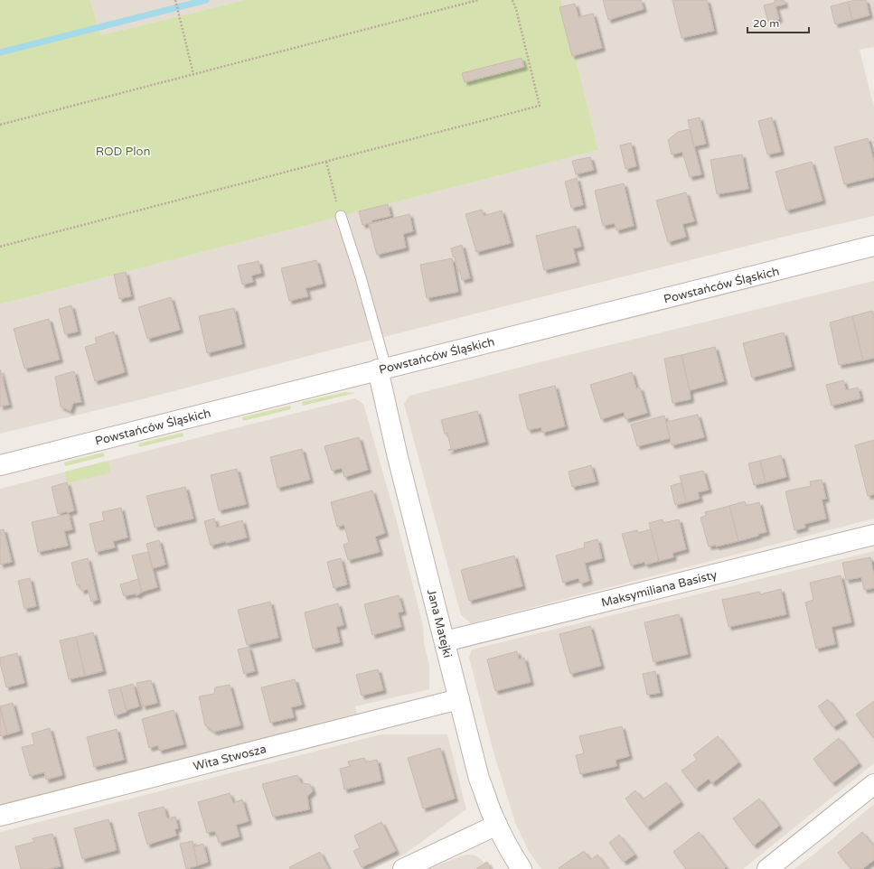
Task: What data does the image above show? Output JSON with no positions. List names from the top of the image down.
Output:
{
  "streets": {
    "street": [
      "Powstańców Śląskich",
      "Maksymiliana Basisty",
      "Jana Matejki",
      "Wita Stwosza"
    ]
  },
  "crossings": [
    ["Powstańców Śląskich", "Jana Matejki"],
    ["Maksymiliana Basisty", "Jana Matejki"],
    ["Jana Matejki", "Wita Stwosza"]
  ],
  "parks": ["ROD Plon"],
  "scale_bar": "20 m"
}
